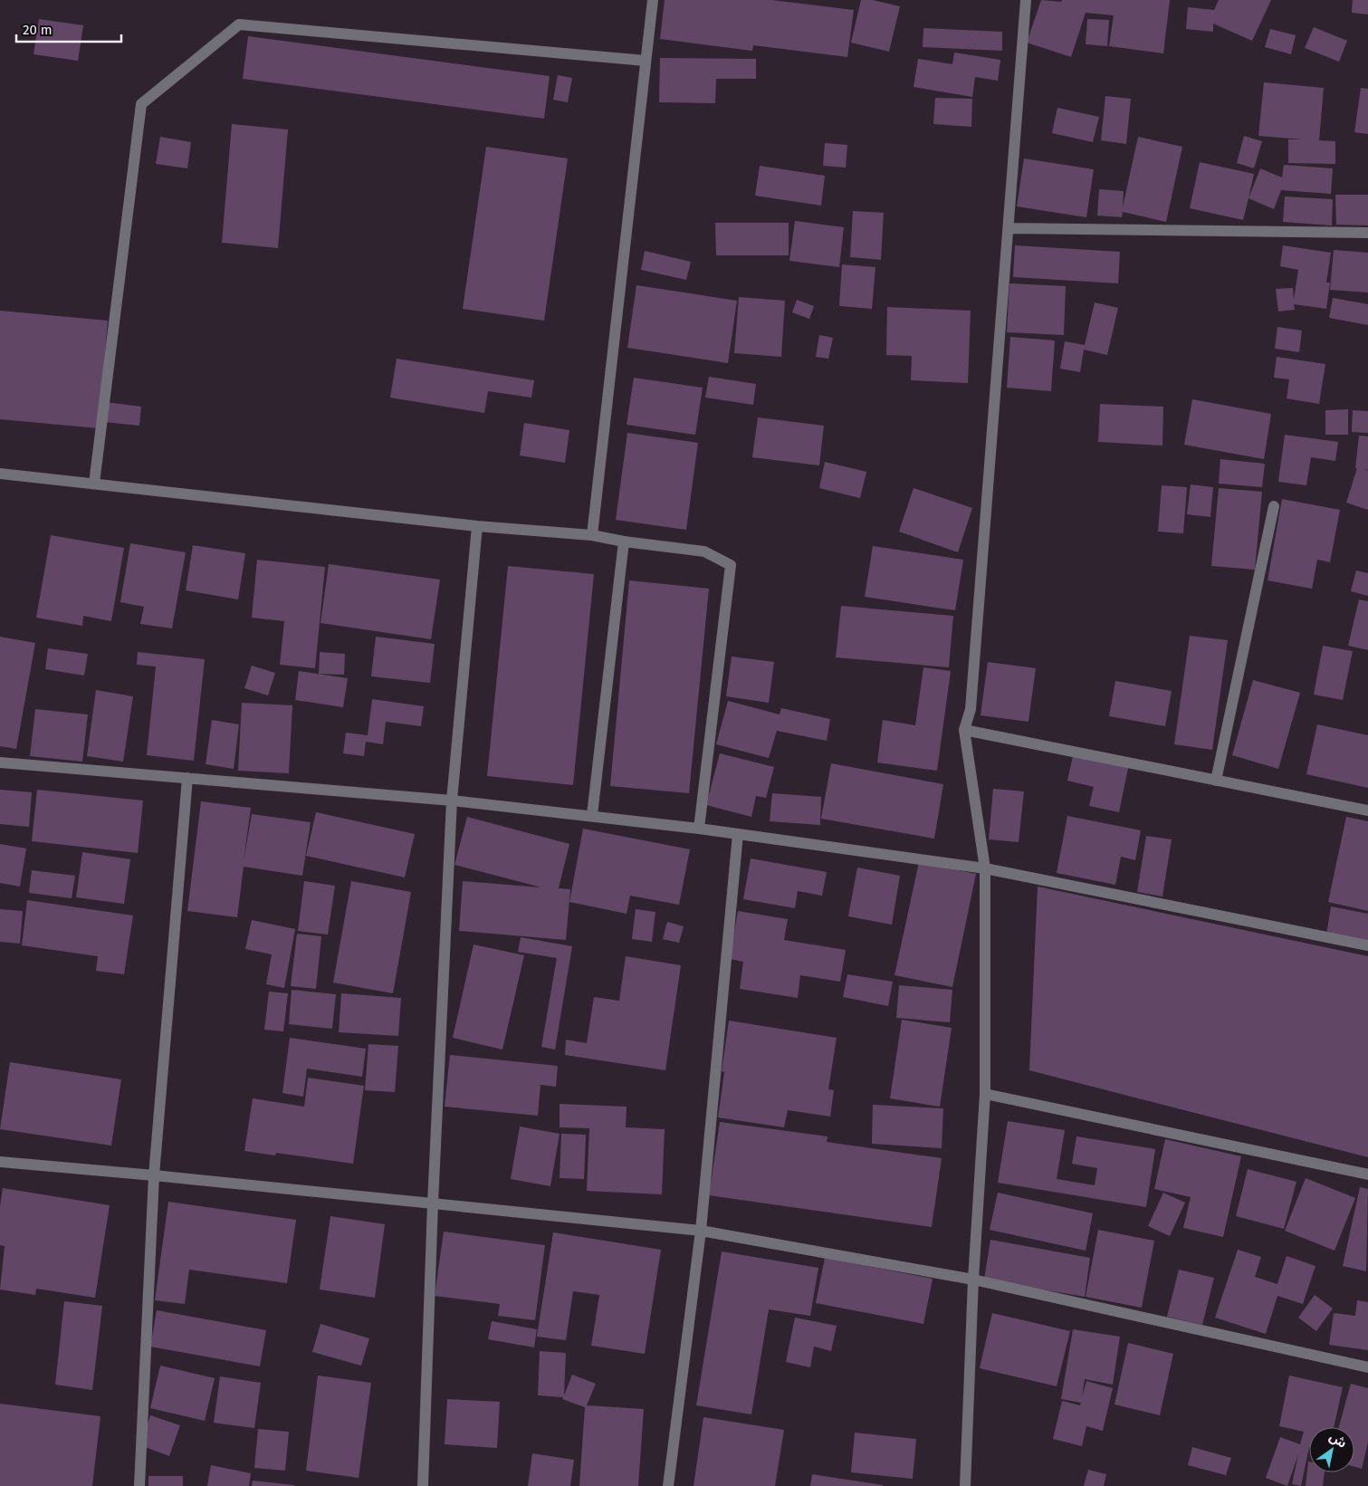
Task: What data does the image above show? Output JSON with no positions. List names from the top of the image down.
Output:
{
  "scale_bar": "20 m",
  "north": "top right"
}
